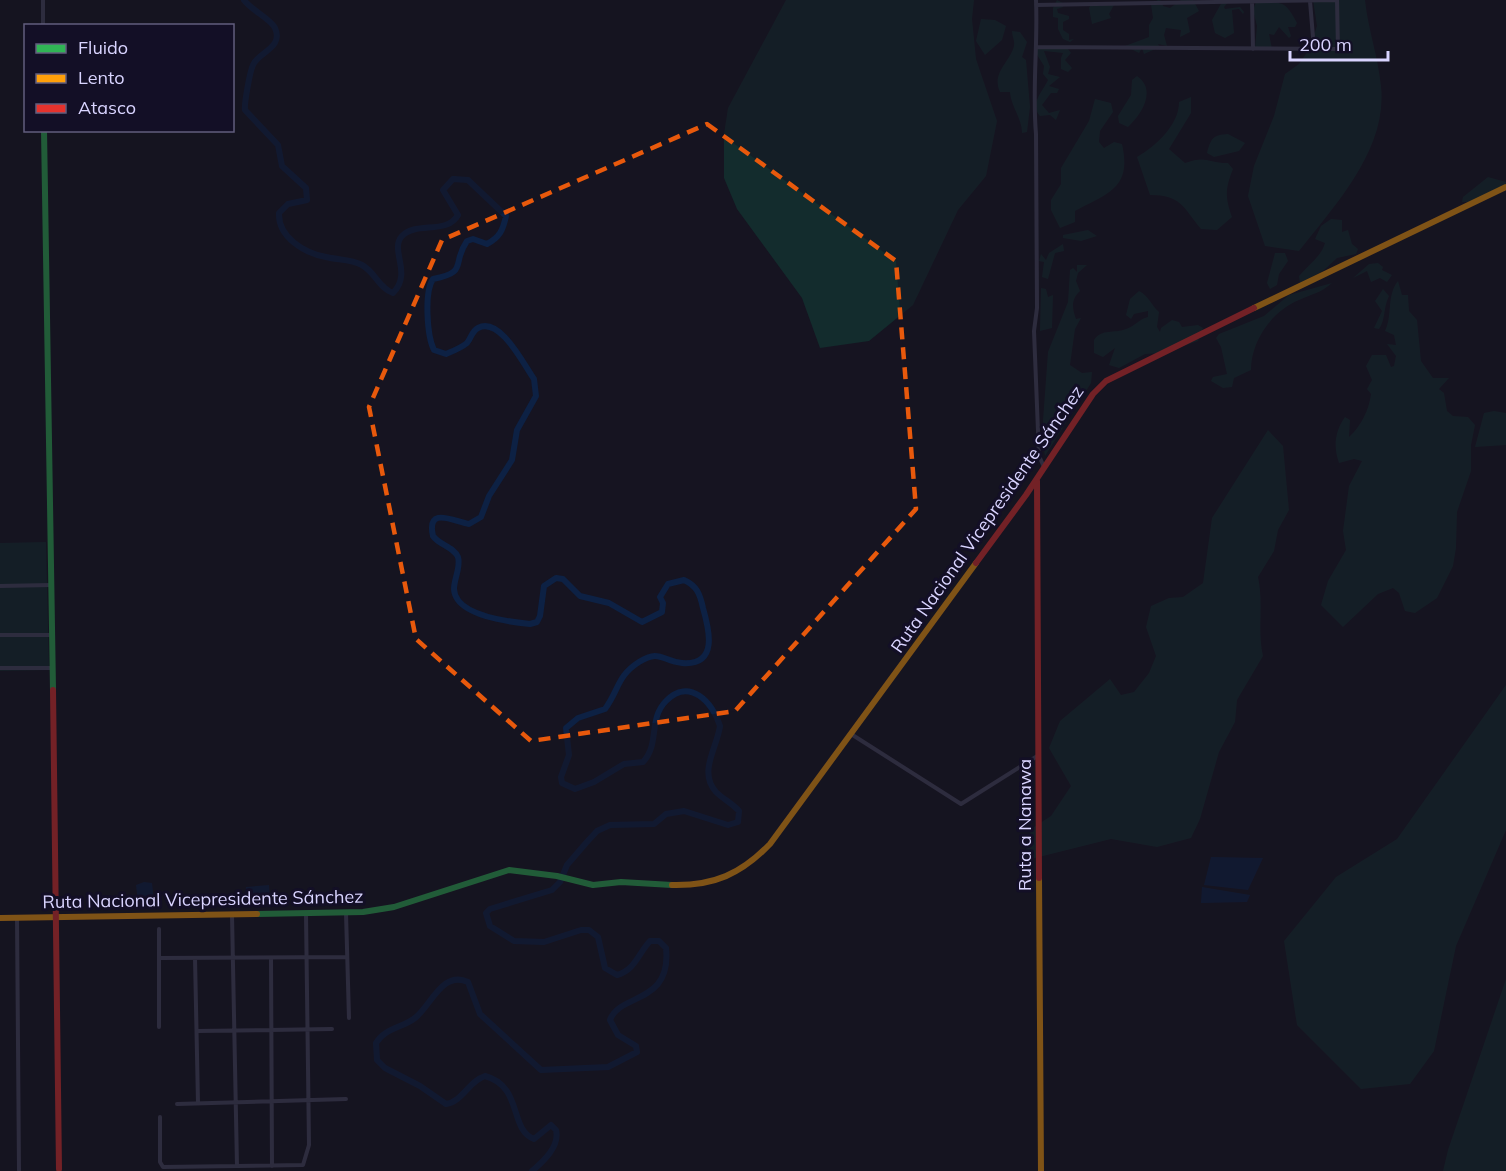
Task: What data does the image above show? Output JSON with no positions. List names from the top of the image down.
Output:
{
  "streets": {
    "street": ["Ruta Nacional Vicepresidente Sánchez", "Ruta a Nanawa"]
  },
  "crossings": [
    ["Ruta Nacional Vicepresidente Sánchez", "Ruta a Nanawa"]
  ],
  "legend": ["Fluido", "Lento", "Atasco"],
  "scale_bar": "200 m"
}
